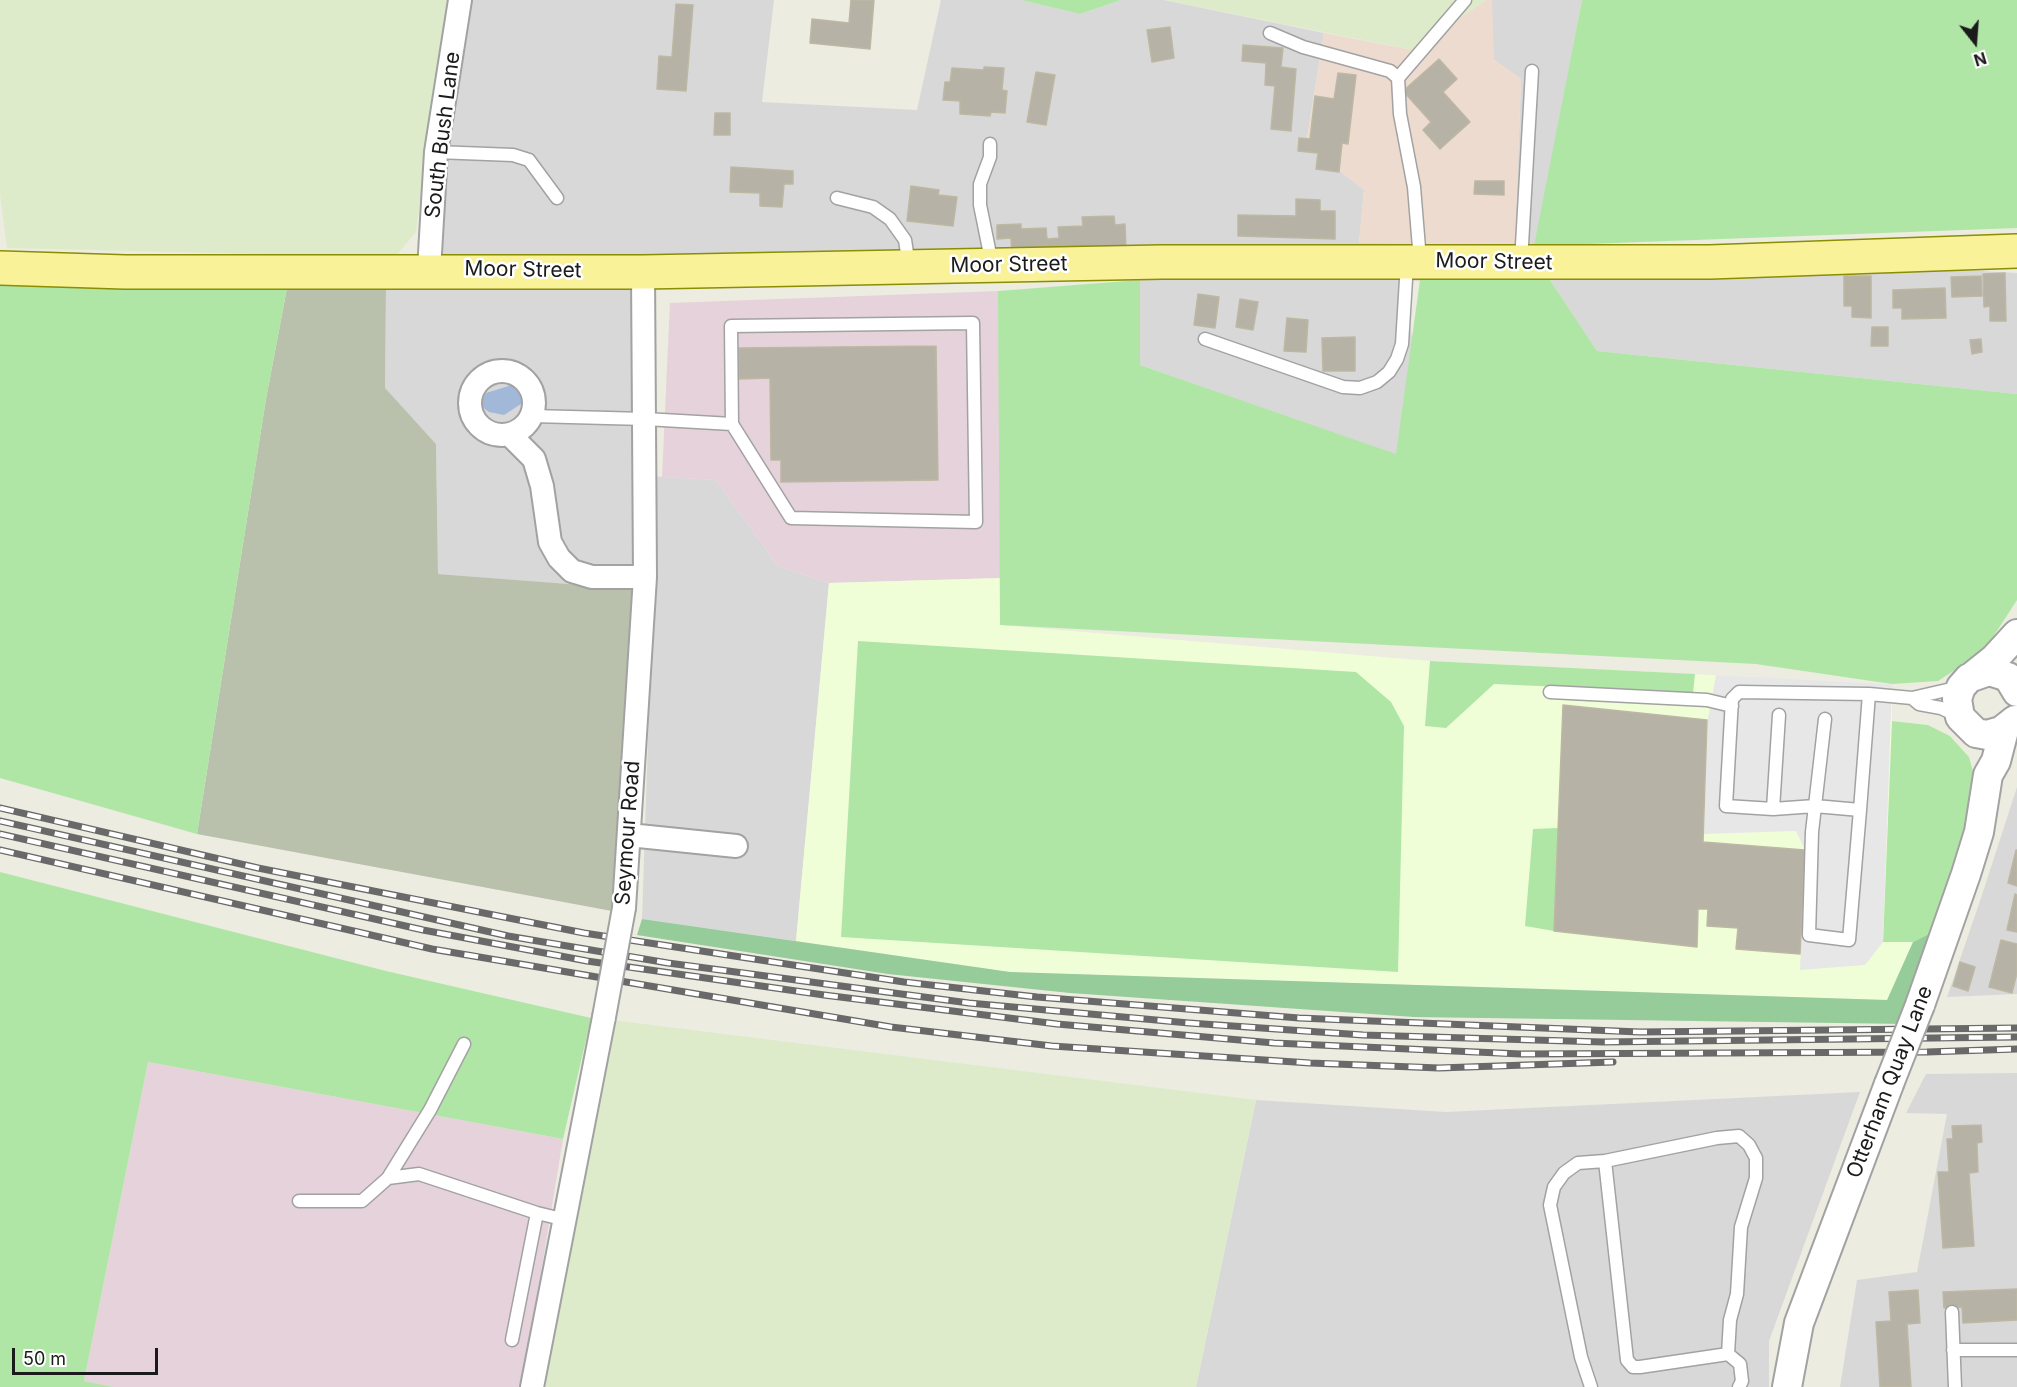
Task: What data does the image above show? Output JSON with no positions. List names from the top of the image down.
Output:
{
  "streets": {
    "main road": ["Moor Street"],
    "street": ["South Bush Lane", "Seymour Road", "Otterham Quay Lane"]
  },
  "crossings": [
    ["South Bush Lane", "Moor Street"],
    ["Moor Street", "Seymour Road"]
  ],
  "scale_bar": "50 m",
  "north": "bottom"
}
